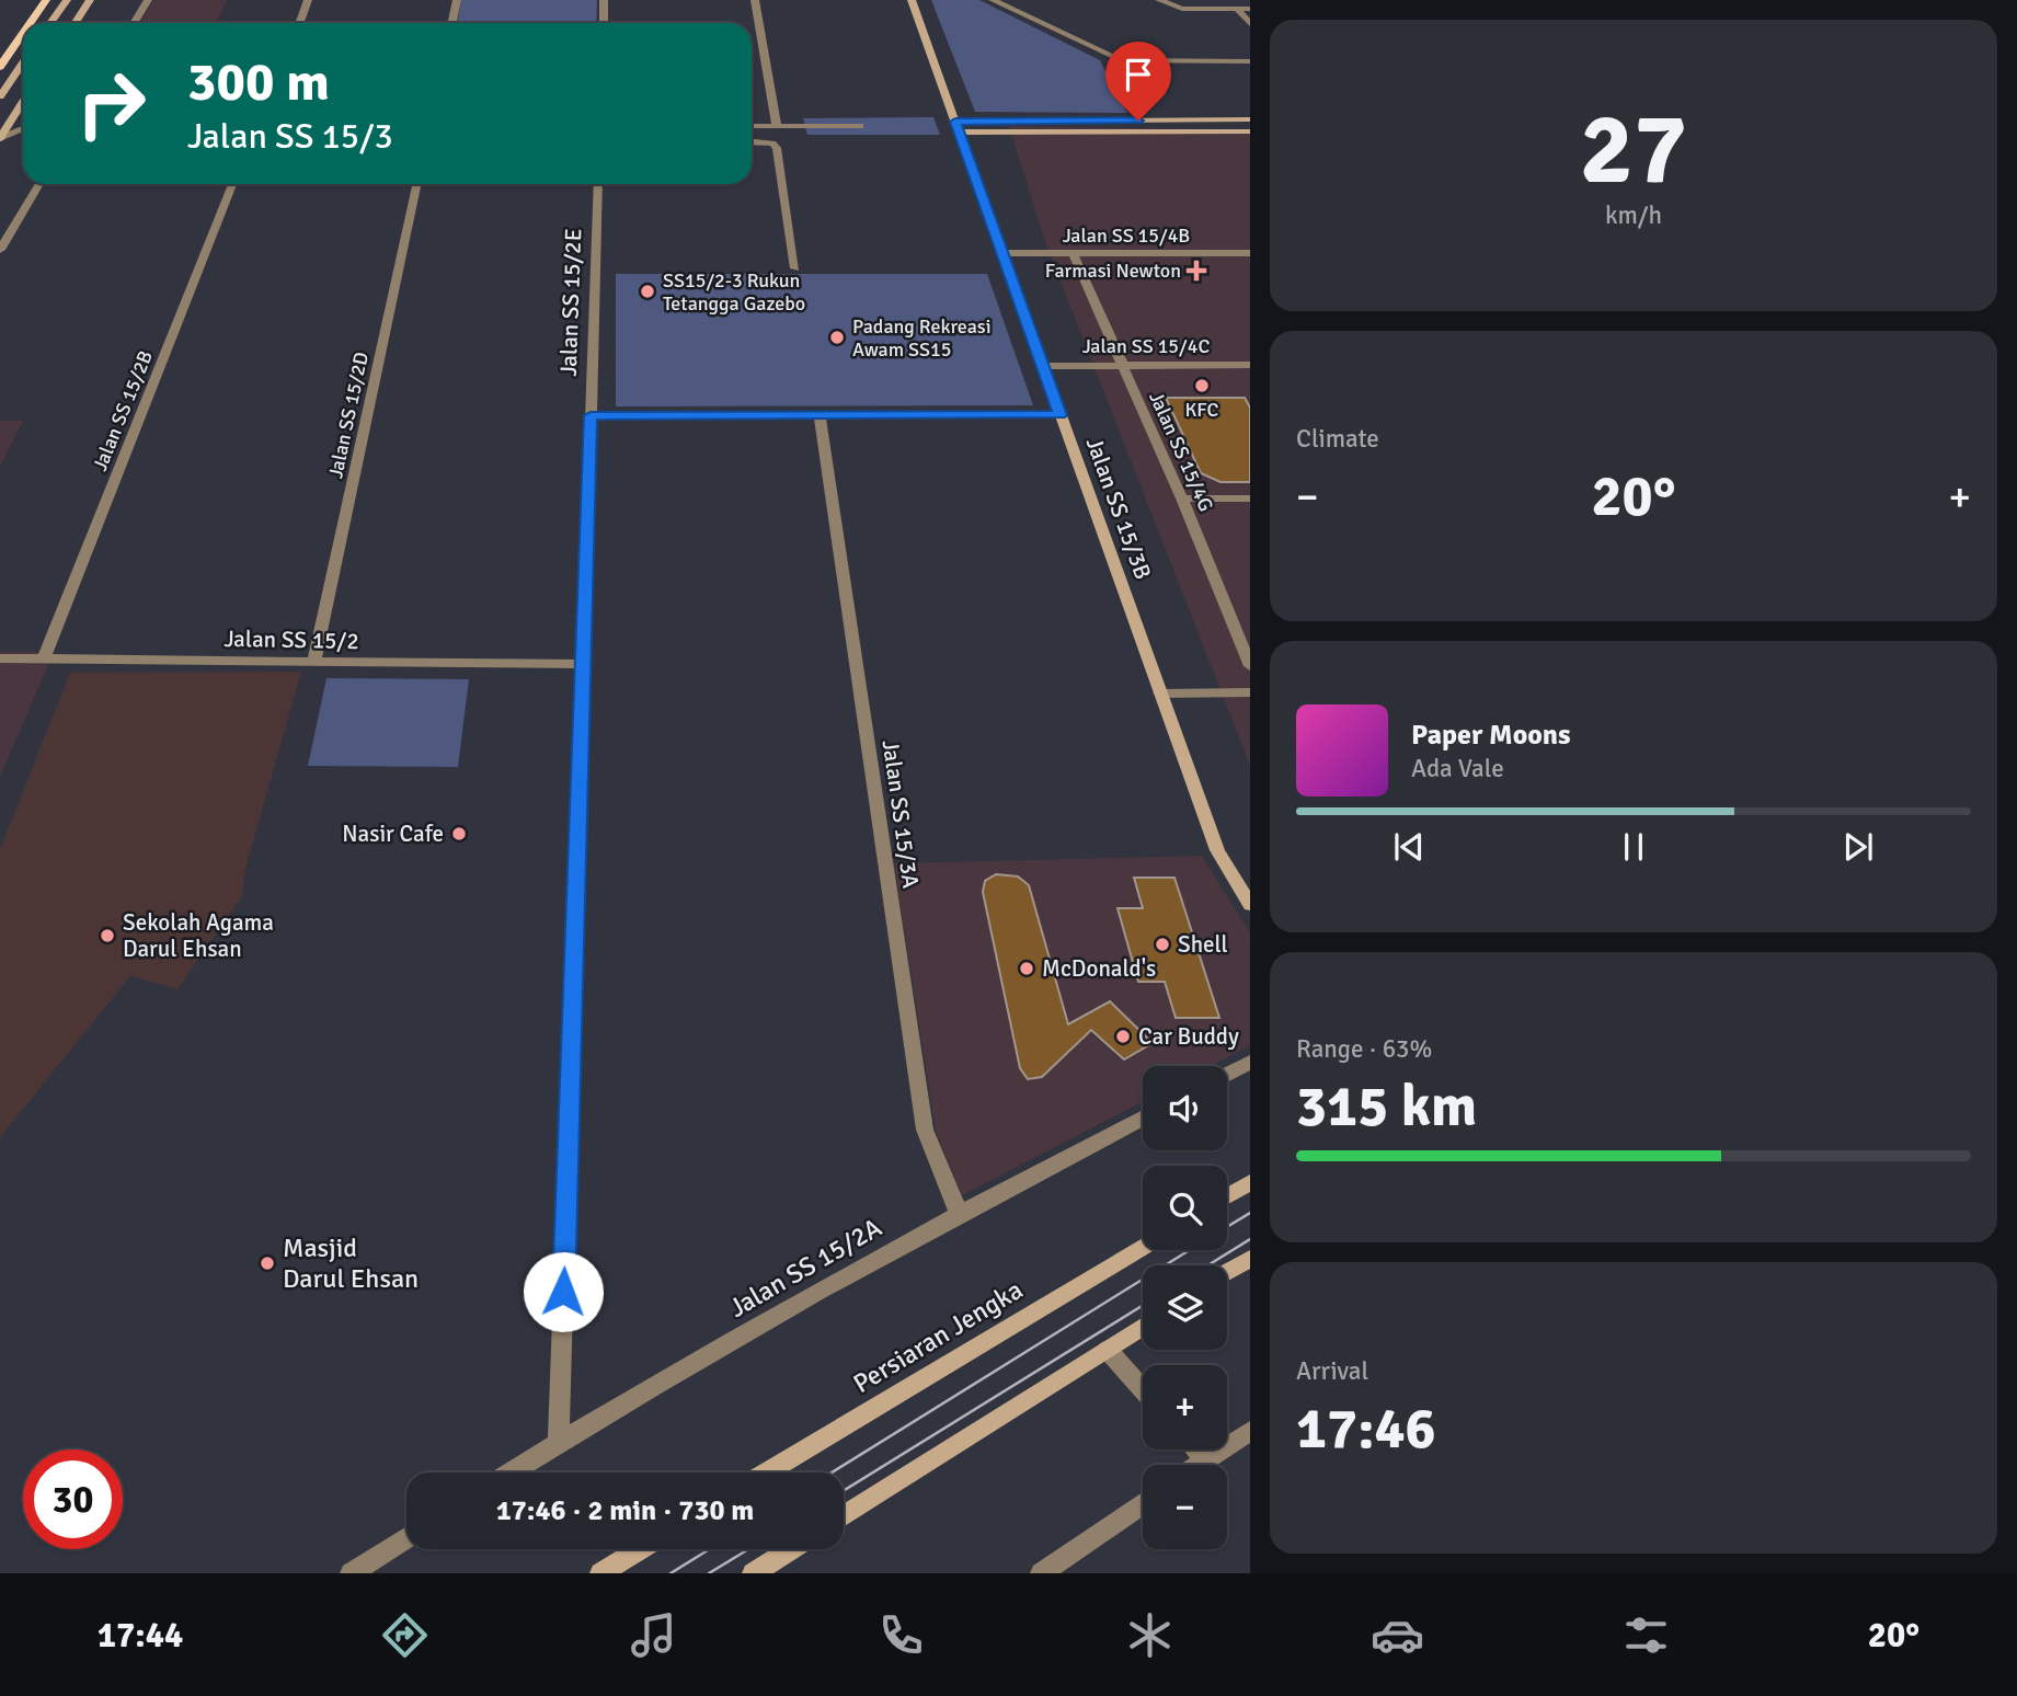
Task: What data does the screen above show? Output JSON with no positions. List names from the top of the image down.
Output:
{
  "streets": {
    "street": [
      "Jalan SS 15/4B",
      "Jalan SS 15/2E",
      "Jalan SS 15/4C",
      "Jalan SS 15/2B",
      "Jalan SS 15/2D",
      "Jalan SS 15/4G",
      "Jalan SS 15/3B",
      "Jalan SS 15/2",
      "Jalan SS 15/3A",
      "Jalan SS 15/2A",
      "Persiaran Jengka"
    ]
  },
  "crossings": [
    ["Jalan SS 15/4B", "Jalan SS 15/4G"],
    ["Jalan SS 15/4B", "Jalan SS 15/3B"],
    ["Jalan SS 15/2E", "Jalan SS 15/2"],
    ["Jalan SS 15/2E", "Jalan SS 15/2A"],
    ["Jalan SS 15/4C", "Jalan SS 15/4G"],
    ["Jalan SS 15/4C", "Jalan SS 15/3B"],
    ["Jalan SS 15/2B", "Jalan SS 15/2"],
    ["Jalan SS 15/2D", "Jalan SS 15/2"],
    ["Jalan SS 15/3A", "Jalan SS 15/2A"]
  ],
  "places": {
    "health": ["Farmasi Newton"],
    "other": [
      "SS15/2-3 Rukun Tetangga Gazebo",
      "Padang Rekreasi Awam SS15",
      "KFC",
      "Nasir Cafe",
      "Sekolah Agama Darul Ehsan",
      "Shell",
      "McDonald's",
      "Car Buddy",
      "Masjid Darul Ehsan"
    ]
  },
  "page": {
    "tile": [
      ["27", "km/h"],
      "Climate",
      ["Range · 63%", "315 km"],
      ["Arrival", "17:46"]
    ],
    "turn": ["300 m", "Jalan SS 15/3"],
    "heat": ["−", "20°", "+"],
    "song": ["Paper Moons", "Ada Vale"],
    "map_buttons": ["+", "−"],
    "limit": "30",
    "trip": "17:46 · 2 min · 730 m",
    "tabs": ["17:44", "20°"]
  }
}
